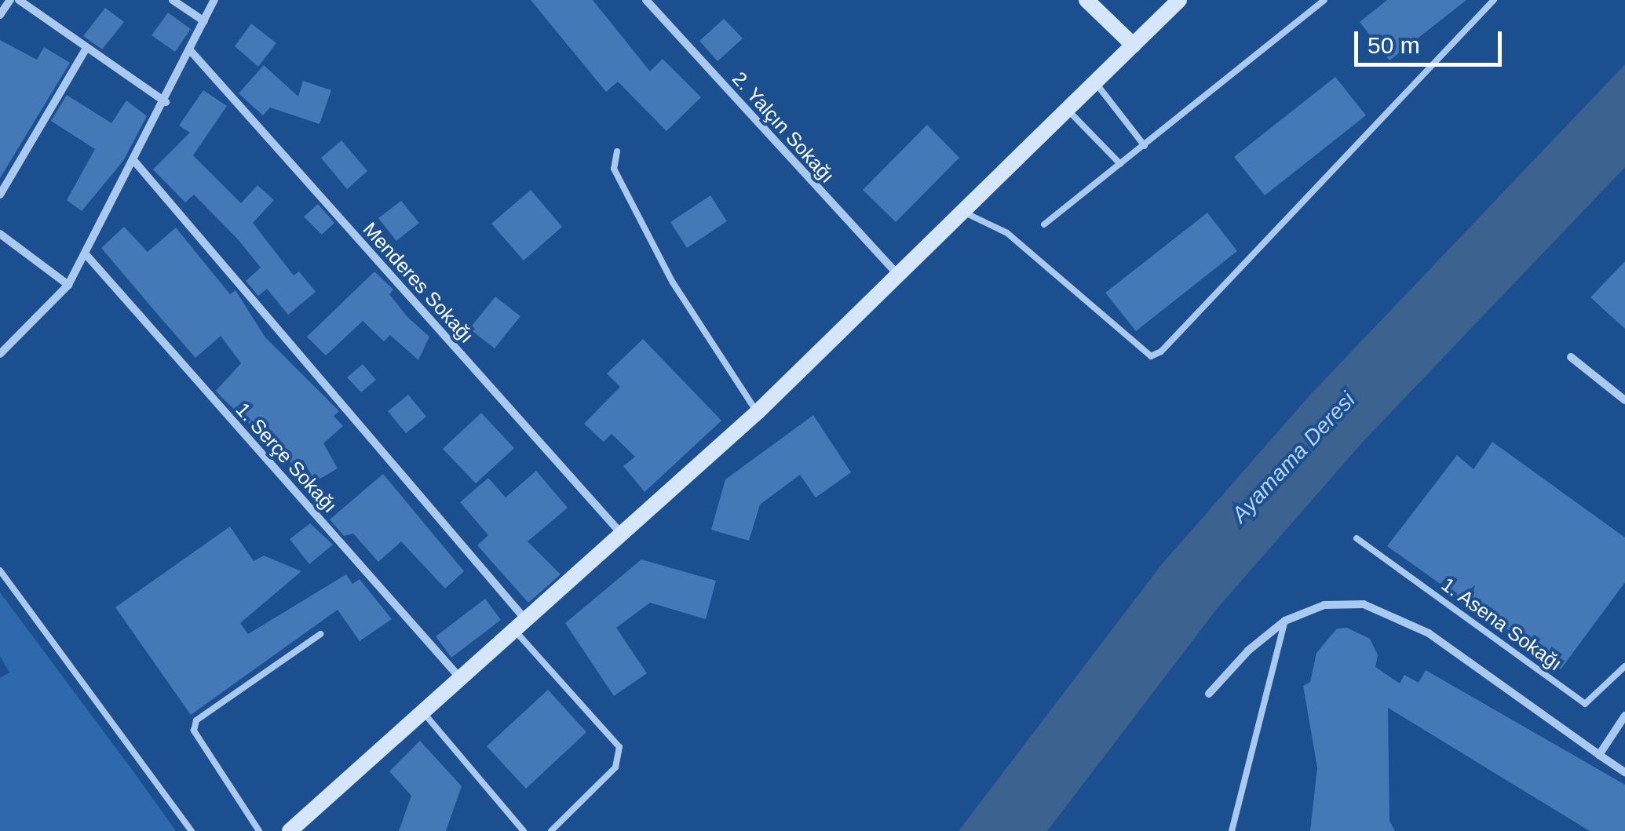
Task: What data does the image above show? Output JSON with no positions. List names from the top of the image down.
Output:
{
  "streets": {
    "street": ["2. Yalçın Sokağı", "Menderes Sokağı", "1. Serçe Sokağı"],
    "lane": ["1. Asena Sokağı"]
  },
  "water": ["Ayamama Deresi"],
  "scale_bar": "50 m"
}
